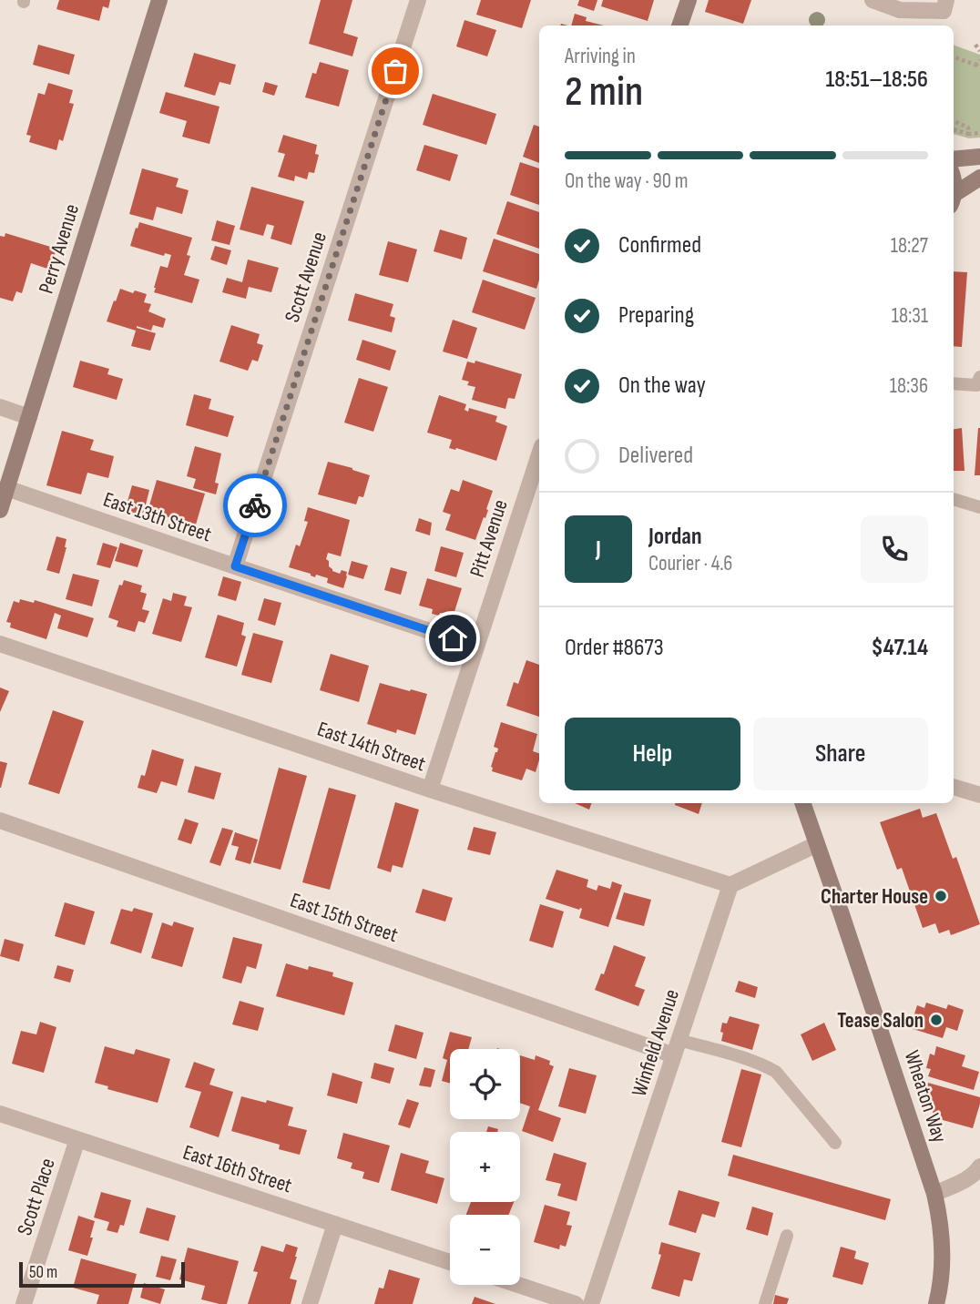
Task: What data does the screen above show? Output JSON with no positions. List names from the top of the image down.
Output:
{
  "streets": {
    "main road": ["Perry Avenue", "Wheaton Way"],
    "street": [
      "Scott Avenue",
      "East 13th Street",
      "Pitt Avenue",
      "East 14th Street",
      "East 15th Street",
      "Winfield Avenue",
      "East 16th Street",
      "Scott Place"
    ]
  },
  "crossings": [
    ["Perry Avenue", "East 13th Street"],
    ["Scott Avenue", "East 13th Street"],
    ["East 13th Street", "Pitt Avenue"],
    ["Pitt Avenue", "East 14th Street"],
    ["East 14th Street", "Winfield Avenue"],
    ["East 15th Street", "Winfield Avenue"],
    ["East 16th Street", "Scott Place"]
  ],
  "places": ["Charter House", "Tease Salon"],
  "scale_bar": "50 m",
  "page": {
    "heading": ["2 min", "Arriving in", "18:51–18:56"],
    "panel": [
      "Jordan",
      "Courier · 4.6",
      "Order #8673",
      "$47.14"
    ],
    "bar": "On the way · 90 m",
    "list": [
      ["Confirmed", "18:27"],
      ["Preparing", "18:31"],
      ["On the way", "18:36"],
      "Delivered"
    ],
    "round": "J",
    "buttons": ["Help", "Share"],
    "map_buttons": ["+", "−"],
    "scale": "50 m"
  }
}
